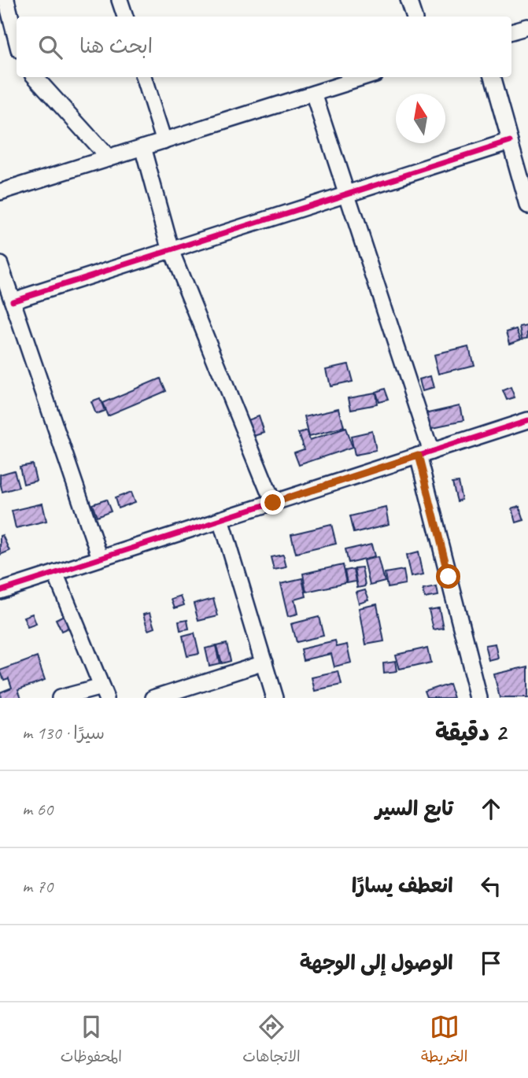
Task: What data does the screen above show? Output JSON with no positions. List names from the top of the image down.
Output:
{
  "north": "top",
  "page": {
    "search": "ابحث هنا",
    "heading": ["2 دقيقة", "سيرًا · 130 m"],
    "list": [
      ["تابع السير", "60 m"],
      ["انعطف يسارًا", "70 m"],
      "الوصول إلى الوجهة"
    ],
    "nav": ["الخريطة", "الاتجاهات", "المحفوظات"]
  }
}
